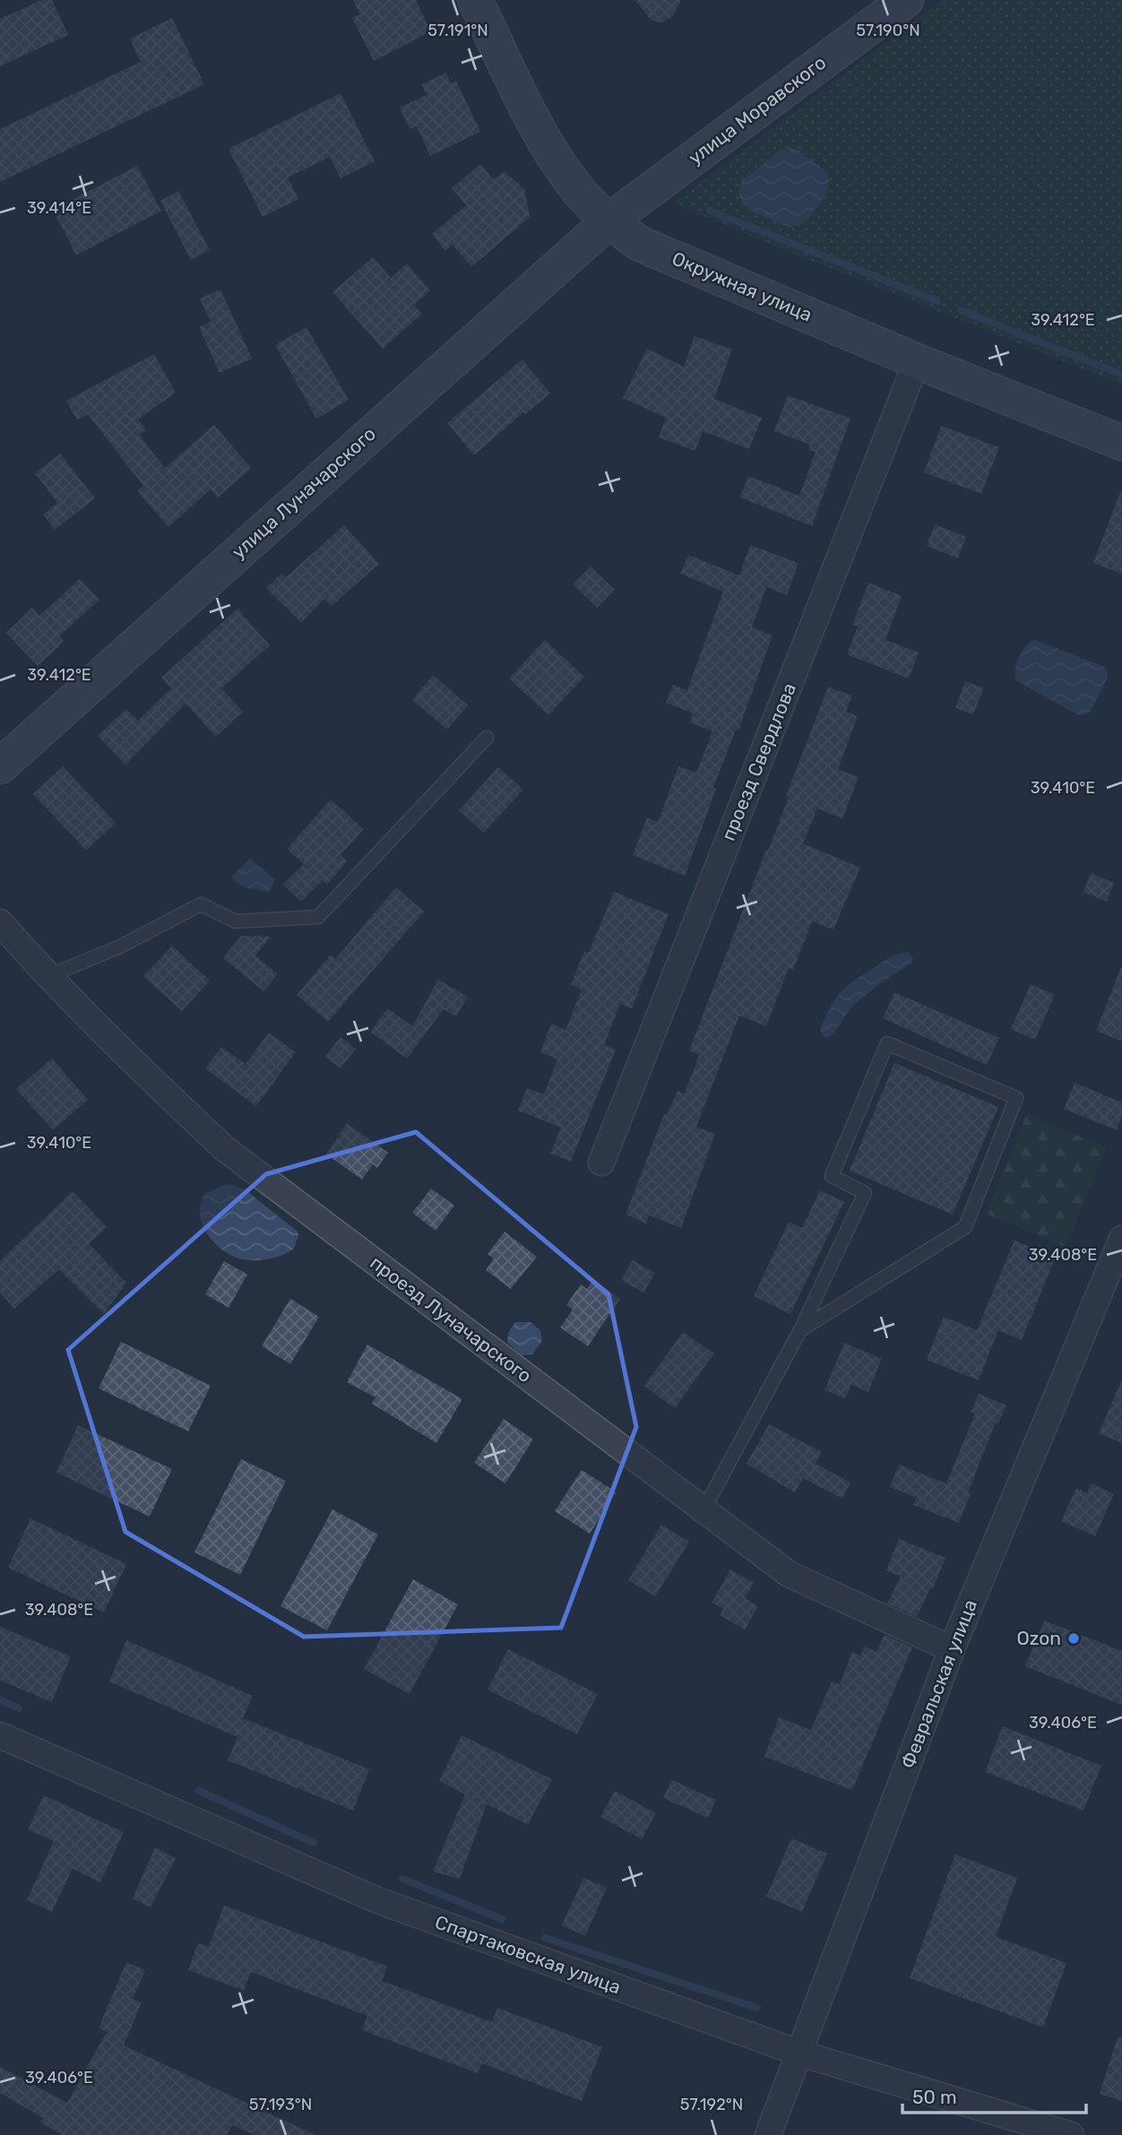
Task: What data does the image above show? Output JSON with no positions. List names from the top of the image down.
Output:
{
  "streets": {
    "street": [
      "улица Моравского",
      "Окружная улица",
      "улица Луначарского",
      "проезд Свердлова",
      "проезд Луначарского",
      "Февральская улица",
      "Спартаковская улица"
    ]
  },
  "crossings": [
    ["улица Моравского", "Окружная улица"],
    ["улица Моравского", "улица Луначарского"],
    ["Окружная улица", "улица Луначарского"],
    ["Окружная улица", "проезд Свердлова"],
    ["проезд Луначарского", "Февральская улица"],
    ["Февральская улица", "Спартаковская улица"]
  ],
  "places": ["Ozon"],
  "scale_bar": "50 m",
  "coordinates": [
    "57.191°N",
    "57.190°N",
    "39.414°E",
    "39.412°E",
    "39.410°E",
    "39.408°E",
    "39.406°E",
    "57.193°N",
    "57.192°N"
  ]
}
